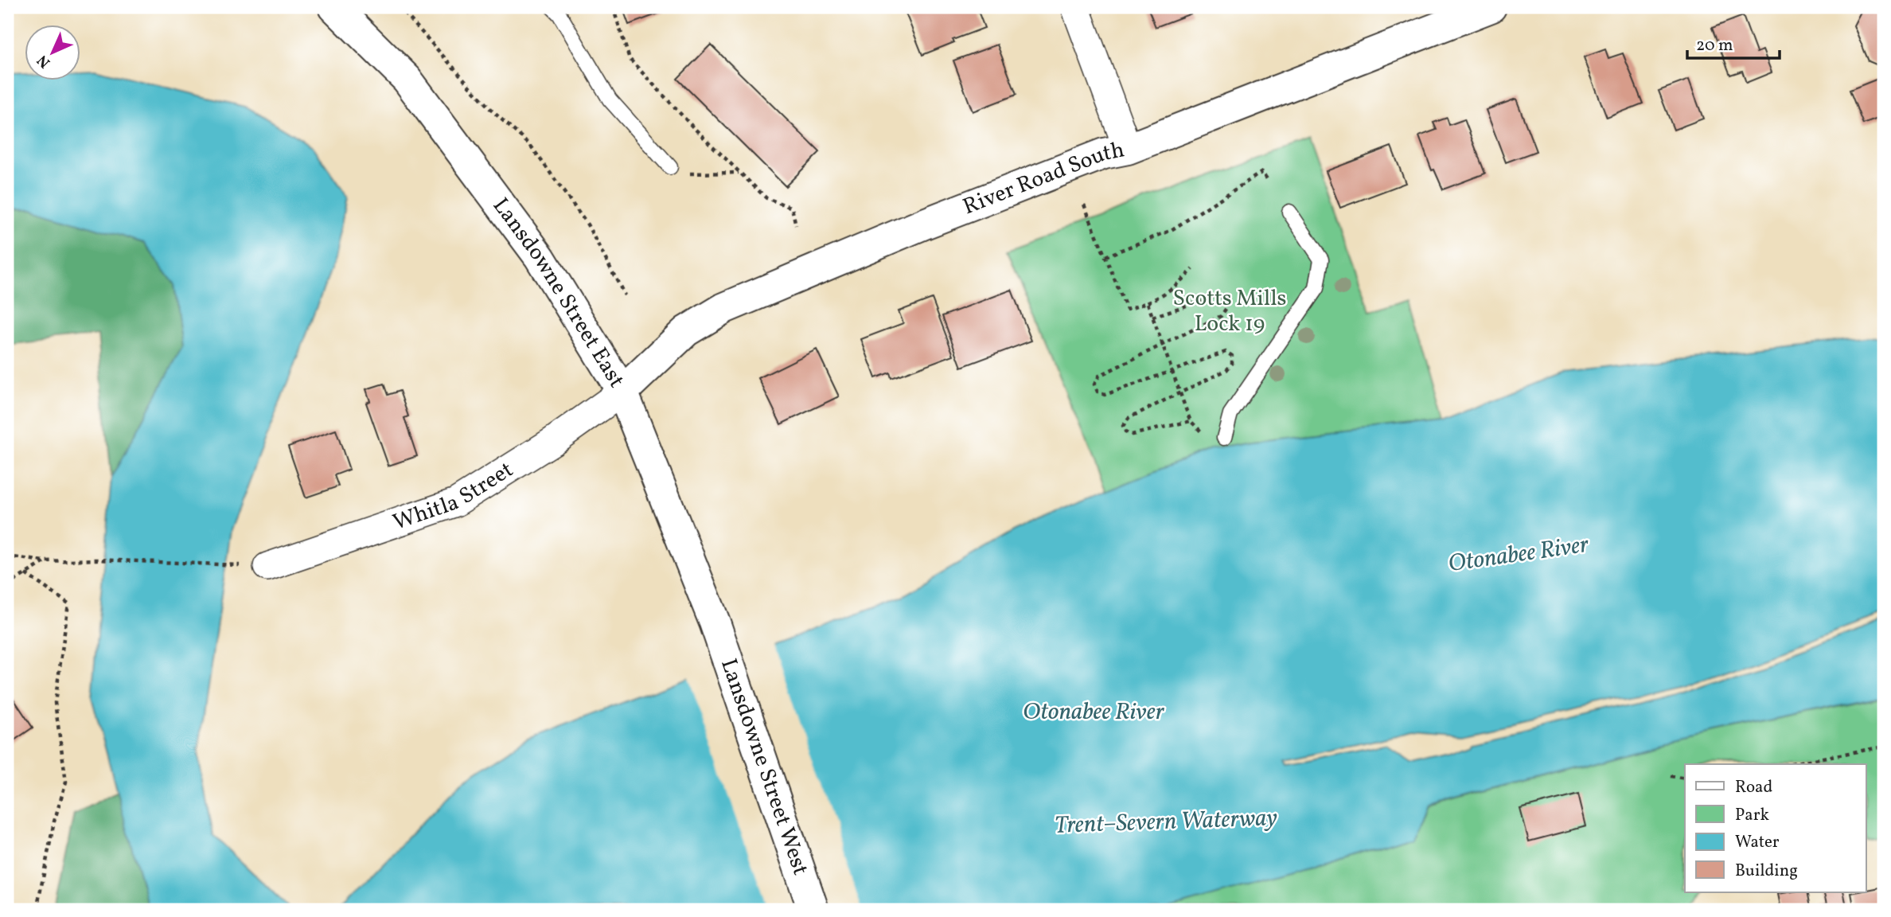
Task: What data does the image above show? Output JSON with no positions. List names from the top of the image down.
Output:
{
  "streets": {
    "main road": ["River Road South", "Lansdowne Street East", "Lansdowne Street West"],
    "street": ["Whitla Street"]
  },
  "crossings": [
    ["River Road South", "Lansdowne Street East"],
    ["River Road South", "Whitla Street"],
    ["Lansdowne Street East", "Whitla Street"],
    ["Lansdowne Street East", "Lansdowne Street West"]
  ],
  "water": ["Otonabee River", "Trent–Severn Waterway"],
  "parks": ["Scotts Mills Lock 19"],
  "legend": [
    "Road",
    "Park",
    "Water",
    "Building"
  ],
  "scale_bar": "20 m",
  "north": "bottom left"
}
